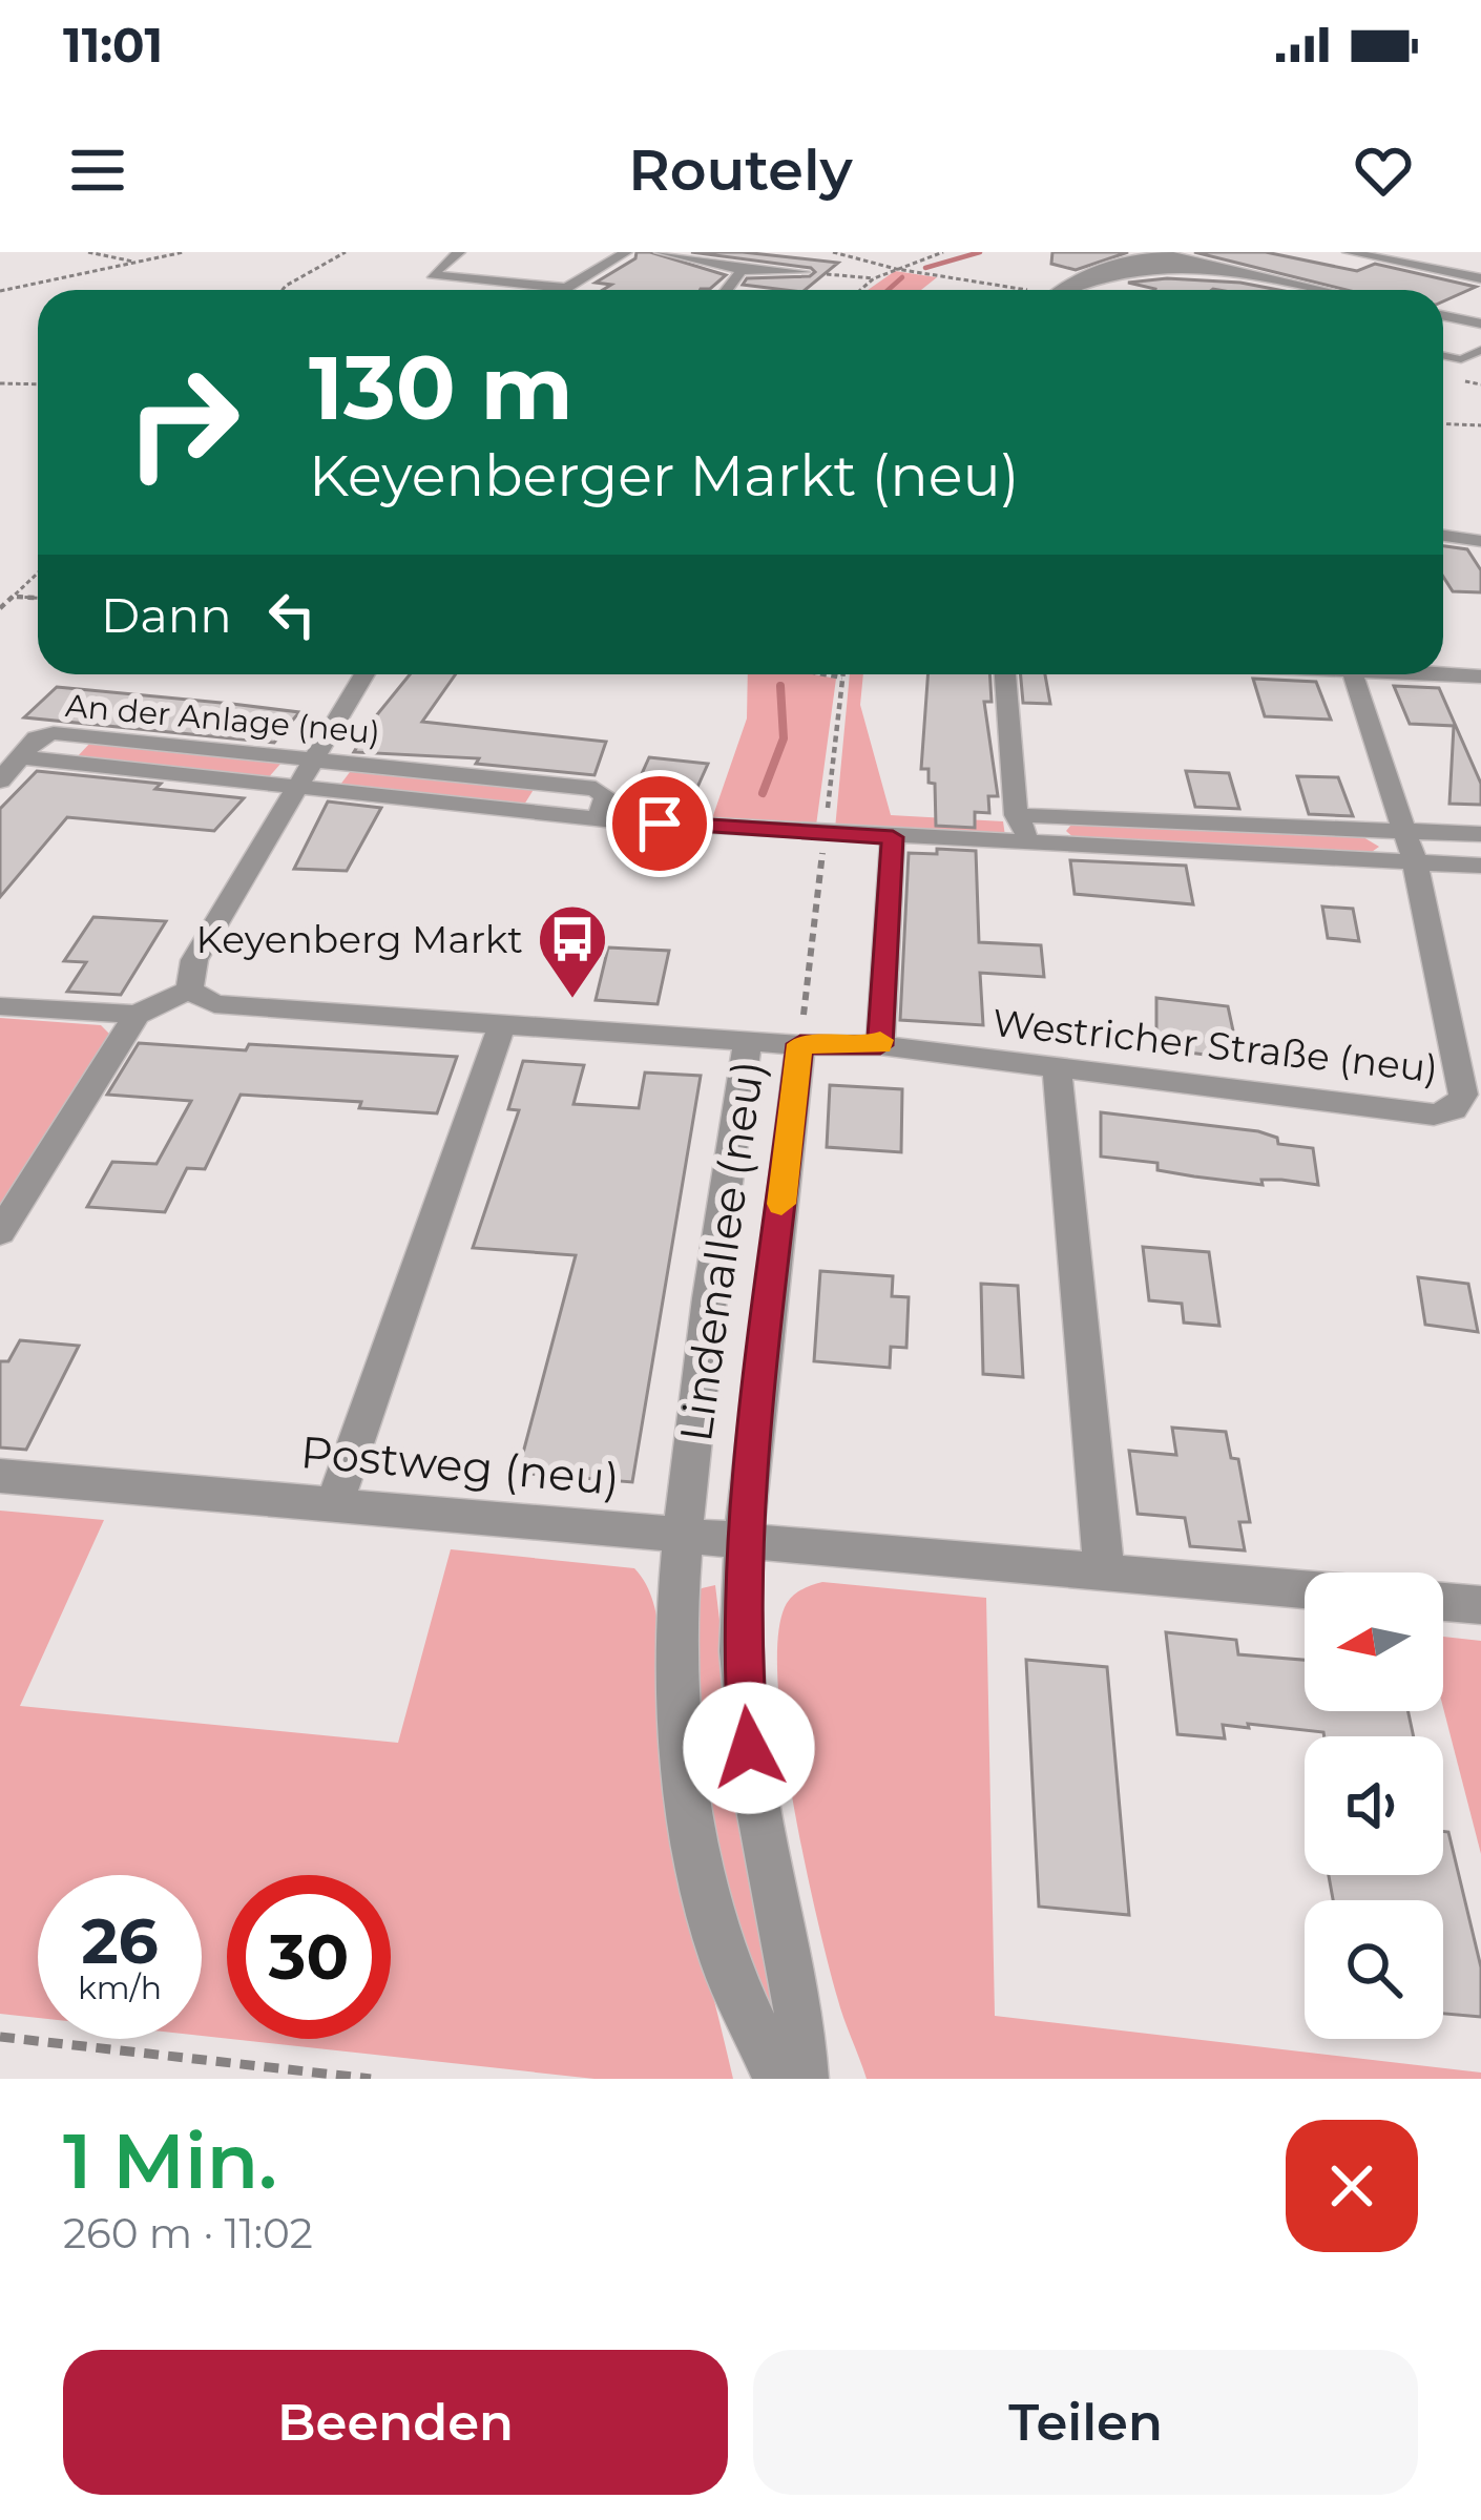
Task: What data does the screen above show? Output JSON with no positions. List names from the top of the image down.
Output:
{
  "streets": {
    "street": [
      "An der Anlage (neu)",
      "Westricher Straße (neu)",
      "Lindenallee (neu)",
      "Postweg (neu)"
    ]
  },
  "crossings": [
    ["Westricher Straße (neu)", "Lindenallee (neu)"],
    ["Lindenallee (neu)", "Postweg (neu)"]
  ],
  "places": {
    "bus stop": ["Keyenberg Markt"]
  },
  "north": "left",
  "page": {
    "status": "11:01",
    "header": "Routely",
    "turn": ["130 m", "Keyenberger Markt (neu)"],
    "then": "Dann",
    "speed": "26 km/h",
    "limit": "30",
    "heading": ["1 Min.", "260 m · 11:02"],
    "buttons": ["Beenden", "Teilen"]
  }
}
